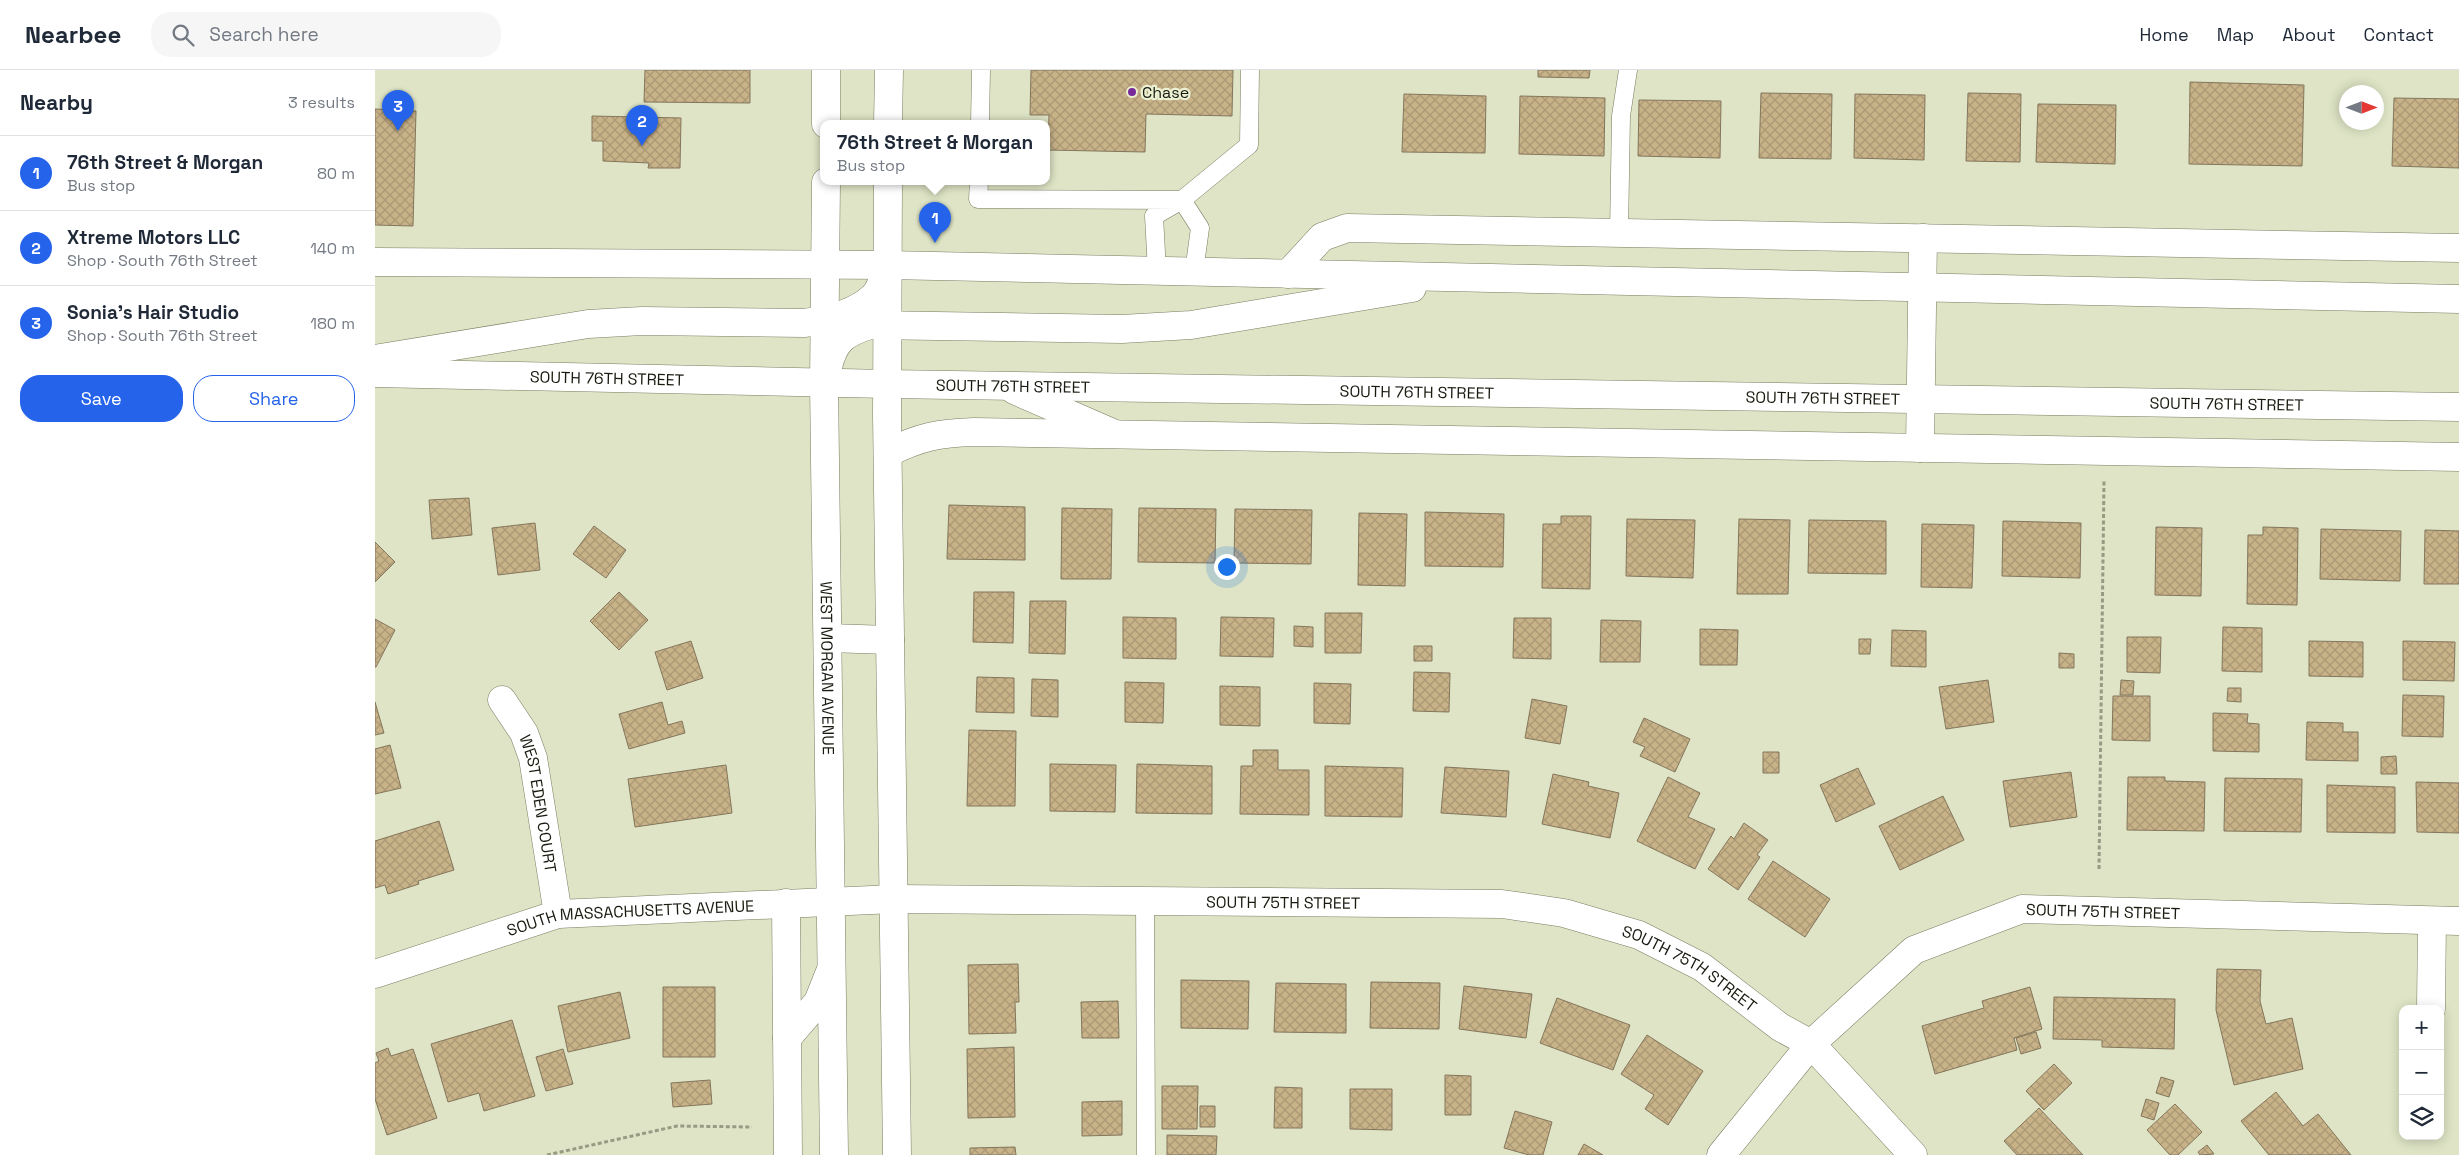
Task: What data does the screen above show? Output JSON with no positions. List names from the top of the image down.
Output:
{
  "streets": {
    "street": [
      "SOUTH 76TH STREET",
      "WEST MORGAN AVENUE",
      "WEST EDEN COURT",
      "SOUTH 75TH STREET",
      "SOUTH MASSACHUSETTS AVENUE"
    ]
  },
  "crossings": [
    ["SOUTH 76TH STREET", "WEST MORGAN AVENUE"],
    ["WEST MORGAN AVENUE", "SOUTH MASSACHUSETTS AVENUE"],
    ["WEST EDEN COURT", "SOUTH MASSACHUSETTS AVENUE"],
    ["SOUTH 75TH STREET", "SOUTH MASSACHUSETTS AVENUE"]
  ],
  "places": ["Chase"],
  "north": "right",
  "page": {
    "header": "Nearbee",
    "search": "Search here",
    "nav": [
      "Home",
      "Map",
      "About",
      "Contact"
    ],
    "heading": ["Nearby", "3 results"],
    "pins": ["3", "2", "1"],
    "popup": ["76th Street & Morgan", "Bus stop"],
    "list": [
      {
        "mark": "1",
        "name": "76th Street & Morgan",
        "note": "Bus stop",
        "value": "80 m"
      },
      {
        "mark": "2",
        "name": "Xtreme Motors LLC",
        "note": "Shop · South 76th Street",
        "value": "140 m"
      },
      {
        "mark": "3",
        "name": "Sonia's Hair Studio",
        "note": "Shop · South 76th Street",
        "value": "180 m"
      }
    ],
    "buttons": ["Save", "Share"],
    "map_buttons": ["+", "−"]
  }
}
